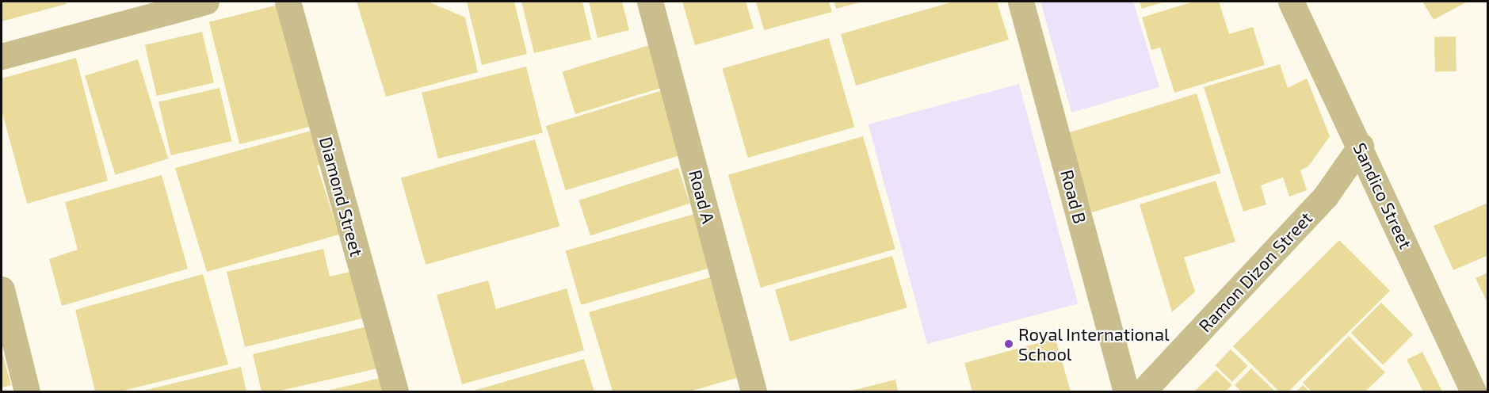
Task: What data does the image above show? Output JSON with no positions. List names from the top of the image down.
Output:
{
  "streets": {
    "street": [
      "Sandico Street",
      "Diamond Street",
      "Road A",
      "Road B",
      "Ramon Dizon Street"
    ]
  },
  "crossings": [
    ["Sandico Street", "Ramon Dizon Street"]
  ],
  "places": ["Royal International School"]
}
